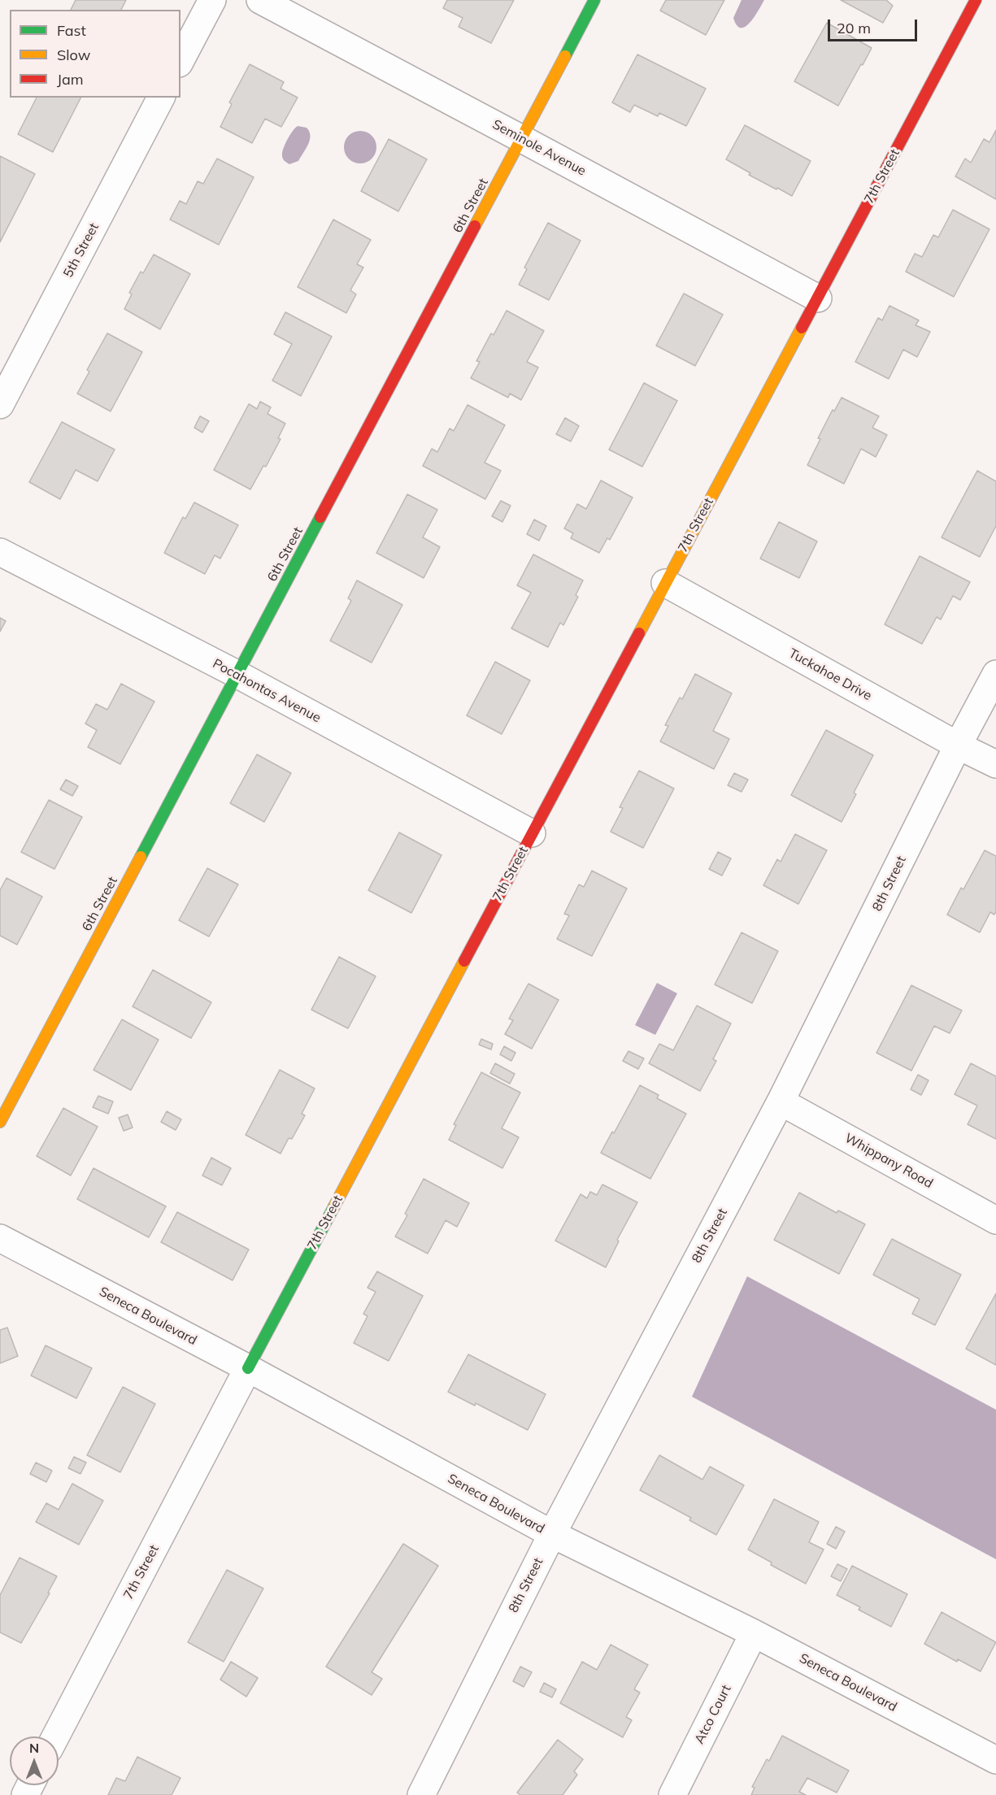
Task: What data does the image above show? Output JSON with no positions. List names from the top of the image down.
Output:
{
  "streets": {
    "street": [
      "Seminole Avenue",
      "7th Street",
      "6th Street",
      "5th Street",
      "Tuckahoe Drive",
      "Pocahontas Avenue",
      "8th Street",
      "Whippany Road",
      "Seneca Boulevard",
      "Atco Court"
    ]
  },
  "crossings": [
    ["Seminole Avenue", "7th Street"],
    ["Seminole Avenue", "6th Street"],
    ["7th Street", "Tuckahoe Drive"],
    ["7th Street", "Pocahontas Avenue"],
    ["7th Street", "Seneca Boulevard"],
    ["6th Street", "Pocahontas Avenue"],
    ["Tuckahoe Drive", "8th Street"],
    ["8th Street", "Whippany Road"],
    ["8th Street", "Seneca Boulevard"],
    ["Seneca Boulevard", "Atco Court"]
  ],
  "legend": ["Fast", "Slow", "Jam"],
  "scale_bar": "20 m",
  "north": "top"
}
